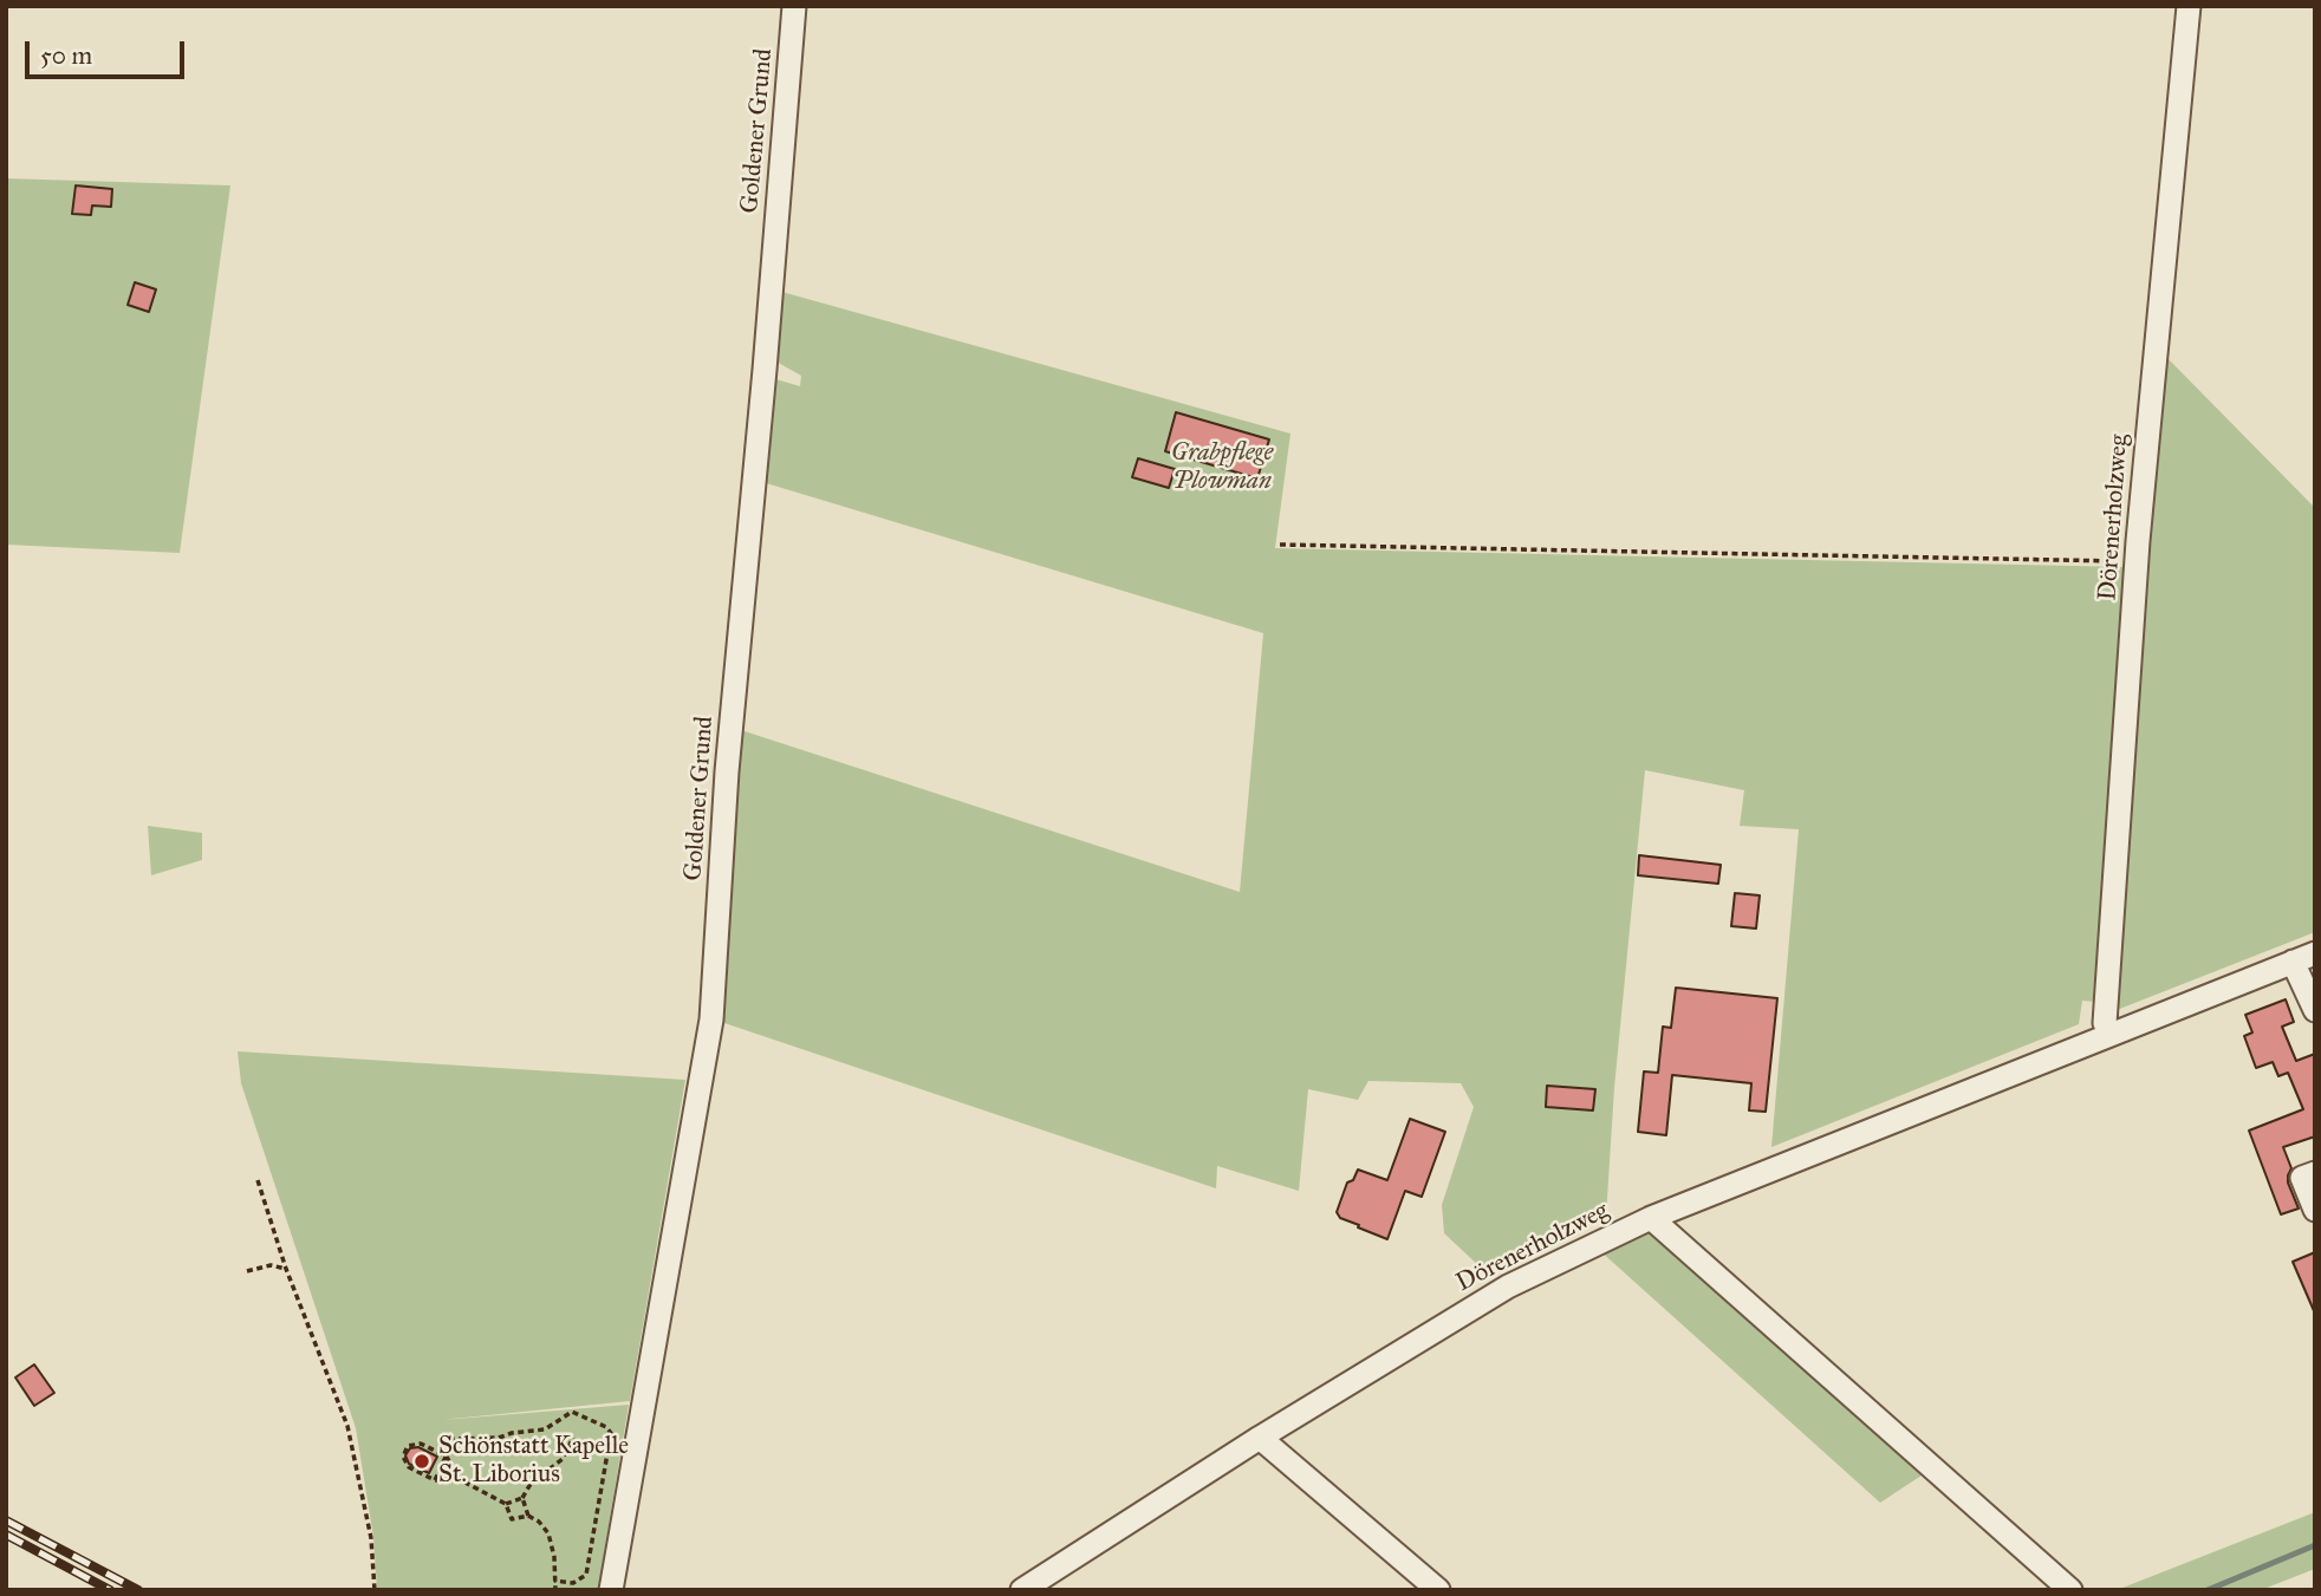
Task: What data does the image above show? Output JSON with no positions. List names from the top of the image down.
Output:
{
  "streets": {
    "street": ["Goldener Grund", "Dörenerholzweg"]
  },
  "parks": ["Grabpflege Plowman"],
  "places": ["Schönstatt Kapelle St. Liborius"],
  "scale_bar": "50 m"
}
